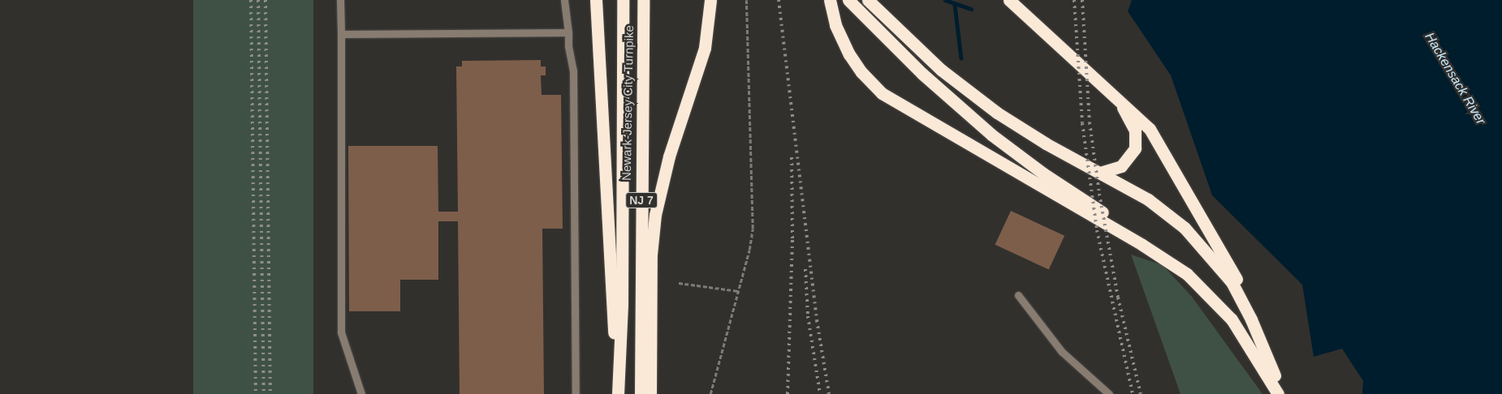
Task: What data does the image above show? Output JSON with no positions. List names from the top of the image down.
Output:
{
  "streets": {
    "highway": ["Newark-Jersey City Turnpike", "NJ 7"]
  },
  "water": ["Hackensack River"]
}
